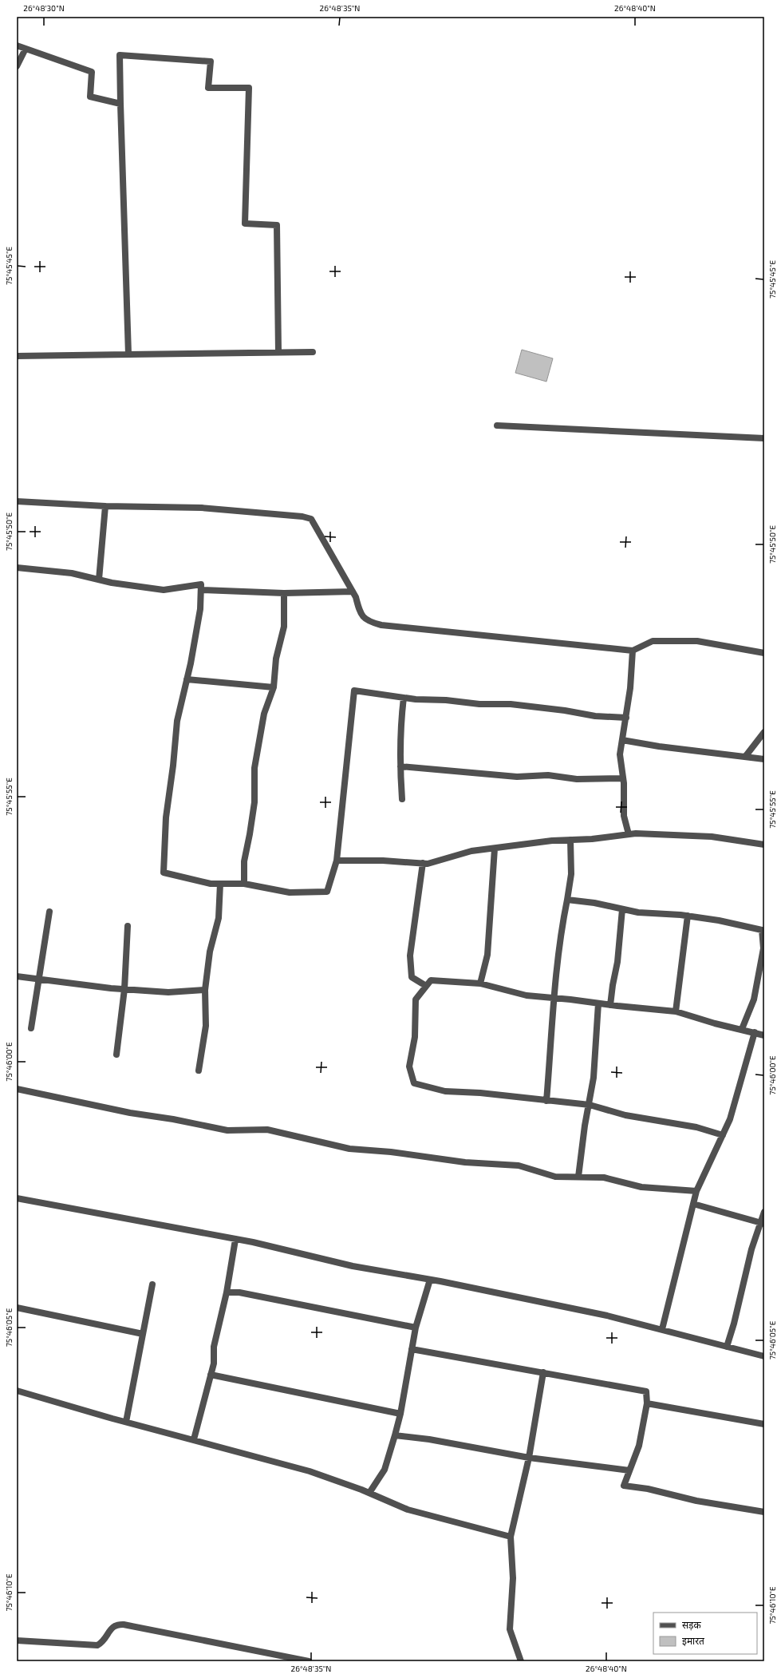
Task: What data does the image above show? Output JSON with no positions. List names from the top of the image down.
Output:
{
  "legend": ["सड़क", "इमारत"],
  "coordinates": [
    "26°48'30\"N",
    "26°48'35\"N",
    "26°48'40\"N",
    "75°45'45\"E",
    "75°45'50\"E",
    "75°45'55\"E",
    "75°46'00\"E",
    "75°46'05\"E",
    "75°46'10\"E"
  ]
}
